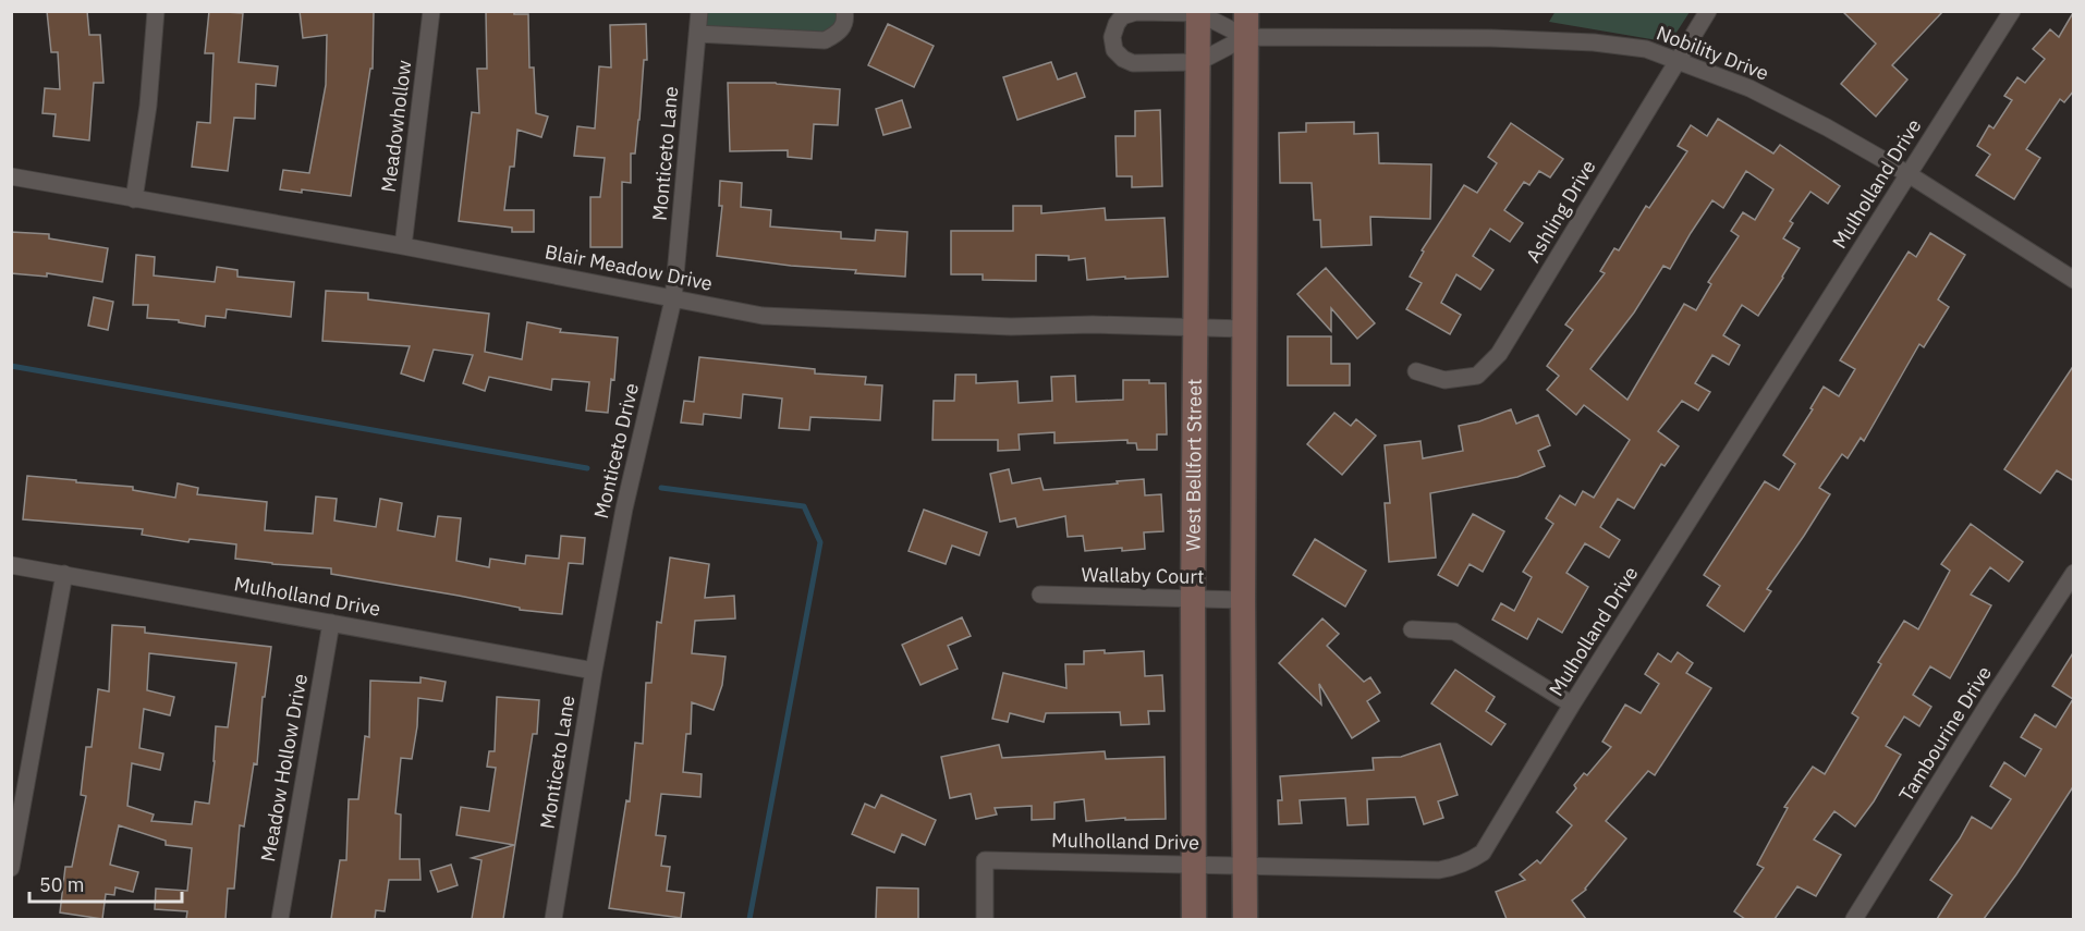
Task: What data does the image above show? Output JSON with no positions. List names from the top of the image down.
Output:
{
  "streets": {
    "main road": ["West Bellfort Street"],
    "street": [
      "Nobility Drive",
      "Meadowhollow",
      "Monticeto Lane",
      "Mulholland Drive",
      "Ashling Drive",
      "Blair Meadow Drive",
      "Monticeto Drive",
      "Wallaby Court",
      "Tambourine Drive",
      "Meadow Hollow Drive"
    ]
  },
  "crossings": [
    ["Nobility Drive", "Mulholland Drive"],
    ["Nobility Drive", "Ashling Drive"],
    ["Nobility Drive", "West Bellfort Street"],
    ["Meadowhollow", "Blair Meadow Drive"],
    ["Monticeto Lane", "Mulholland Drive"],
    ["Monticeto Lane", "Blair Meadow Drive"],
    ["Monticeto Lane", "Monticeto Drive"],
    ["Mulholland Drive", "West Bellfort Street"],
    ["Mulholland Drive", "Meadow Hollow Drive"],
    ["Blair Meadow Drive", "Monticeto Drive"],
    ["Blair Meadow Drive", "West Bellfort Street"],
    ["West Bellfort Street", "Wallaby Court"]
  ],
  "scale_bar": "50 m"
}
